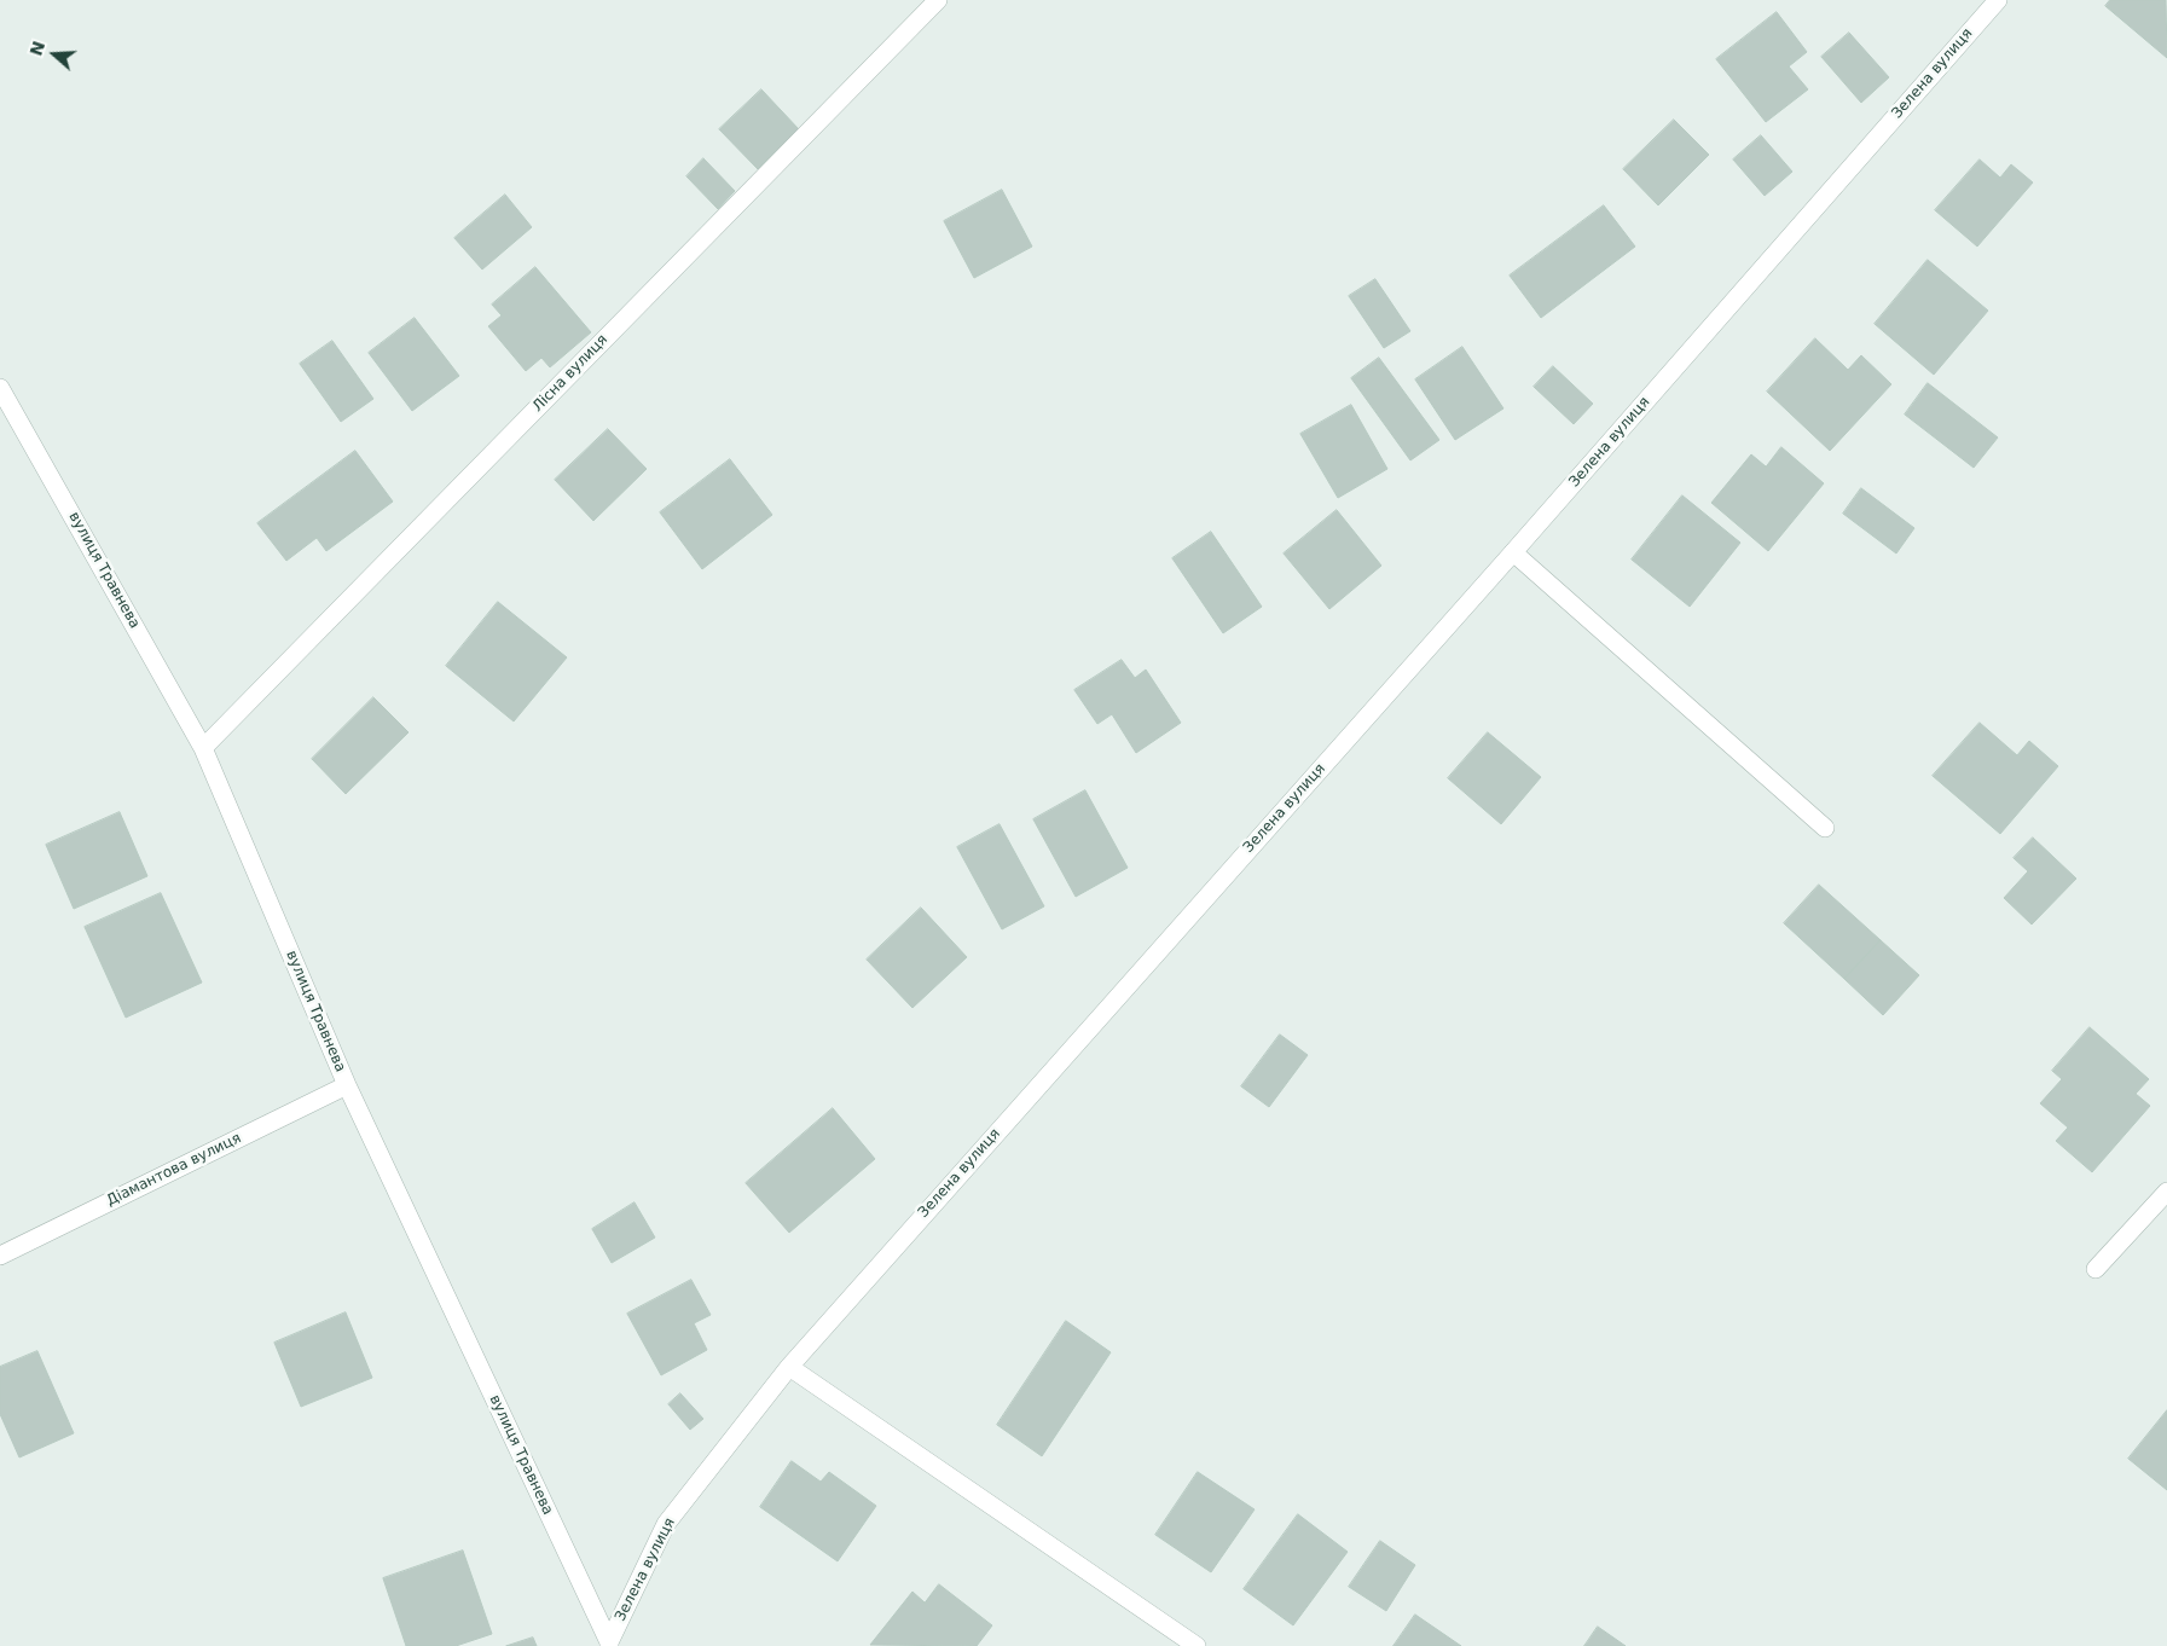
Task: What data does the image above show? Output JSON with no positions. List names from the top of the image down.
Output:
{
  "streets": {
    "street": [
      "Зелена вулиця",
      "Лісна вулиця",
      "вулиця Травнева",
      "Діамантова вулиця"
    ]
  },
  "crossings": [
    ["Зелена вулиця", "вулиця Травнева"],
    ["Лісна вулиця", "вулиця Травнева"],
    ["вулиця Травнева", "Діамантова вулиця"]
  ],
  "north": "left"
}
